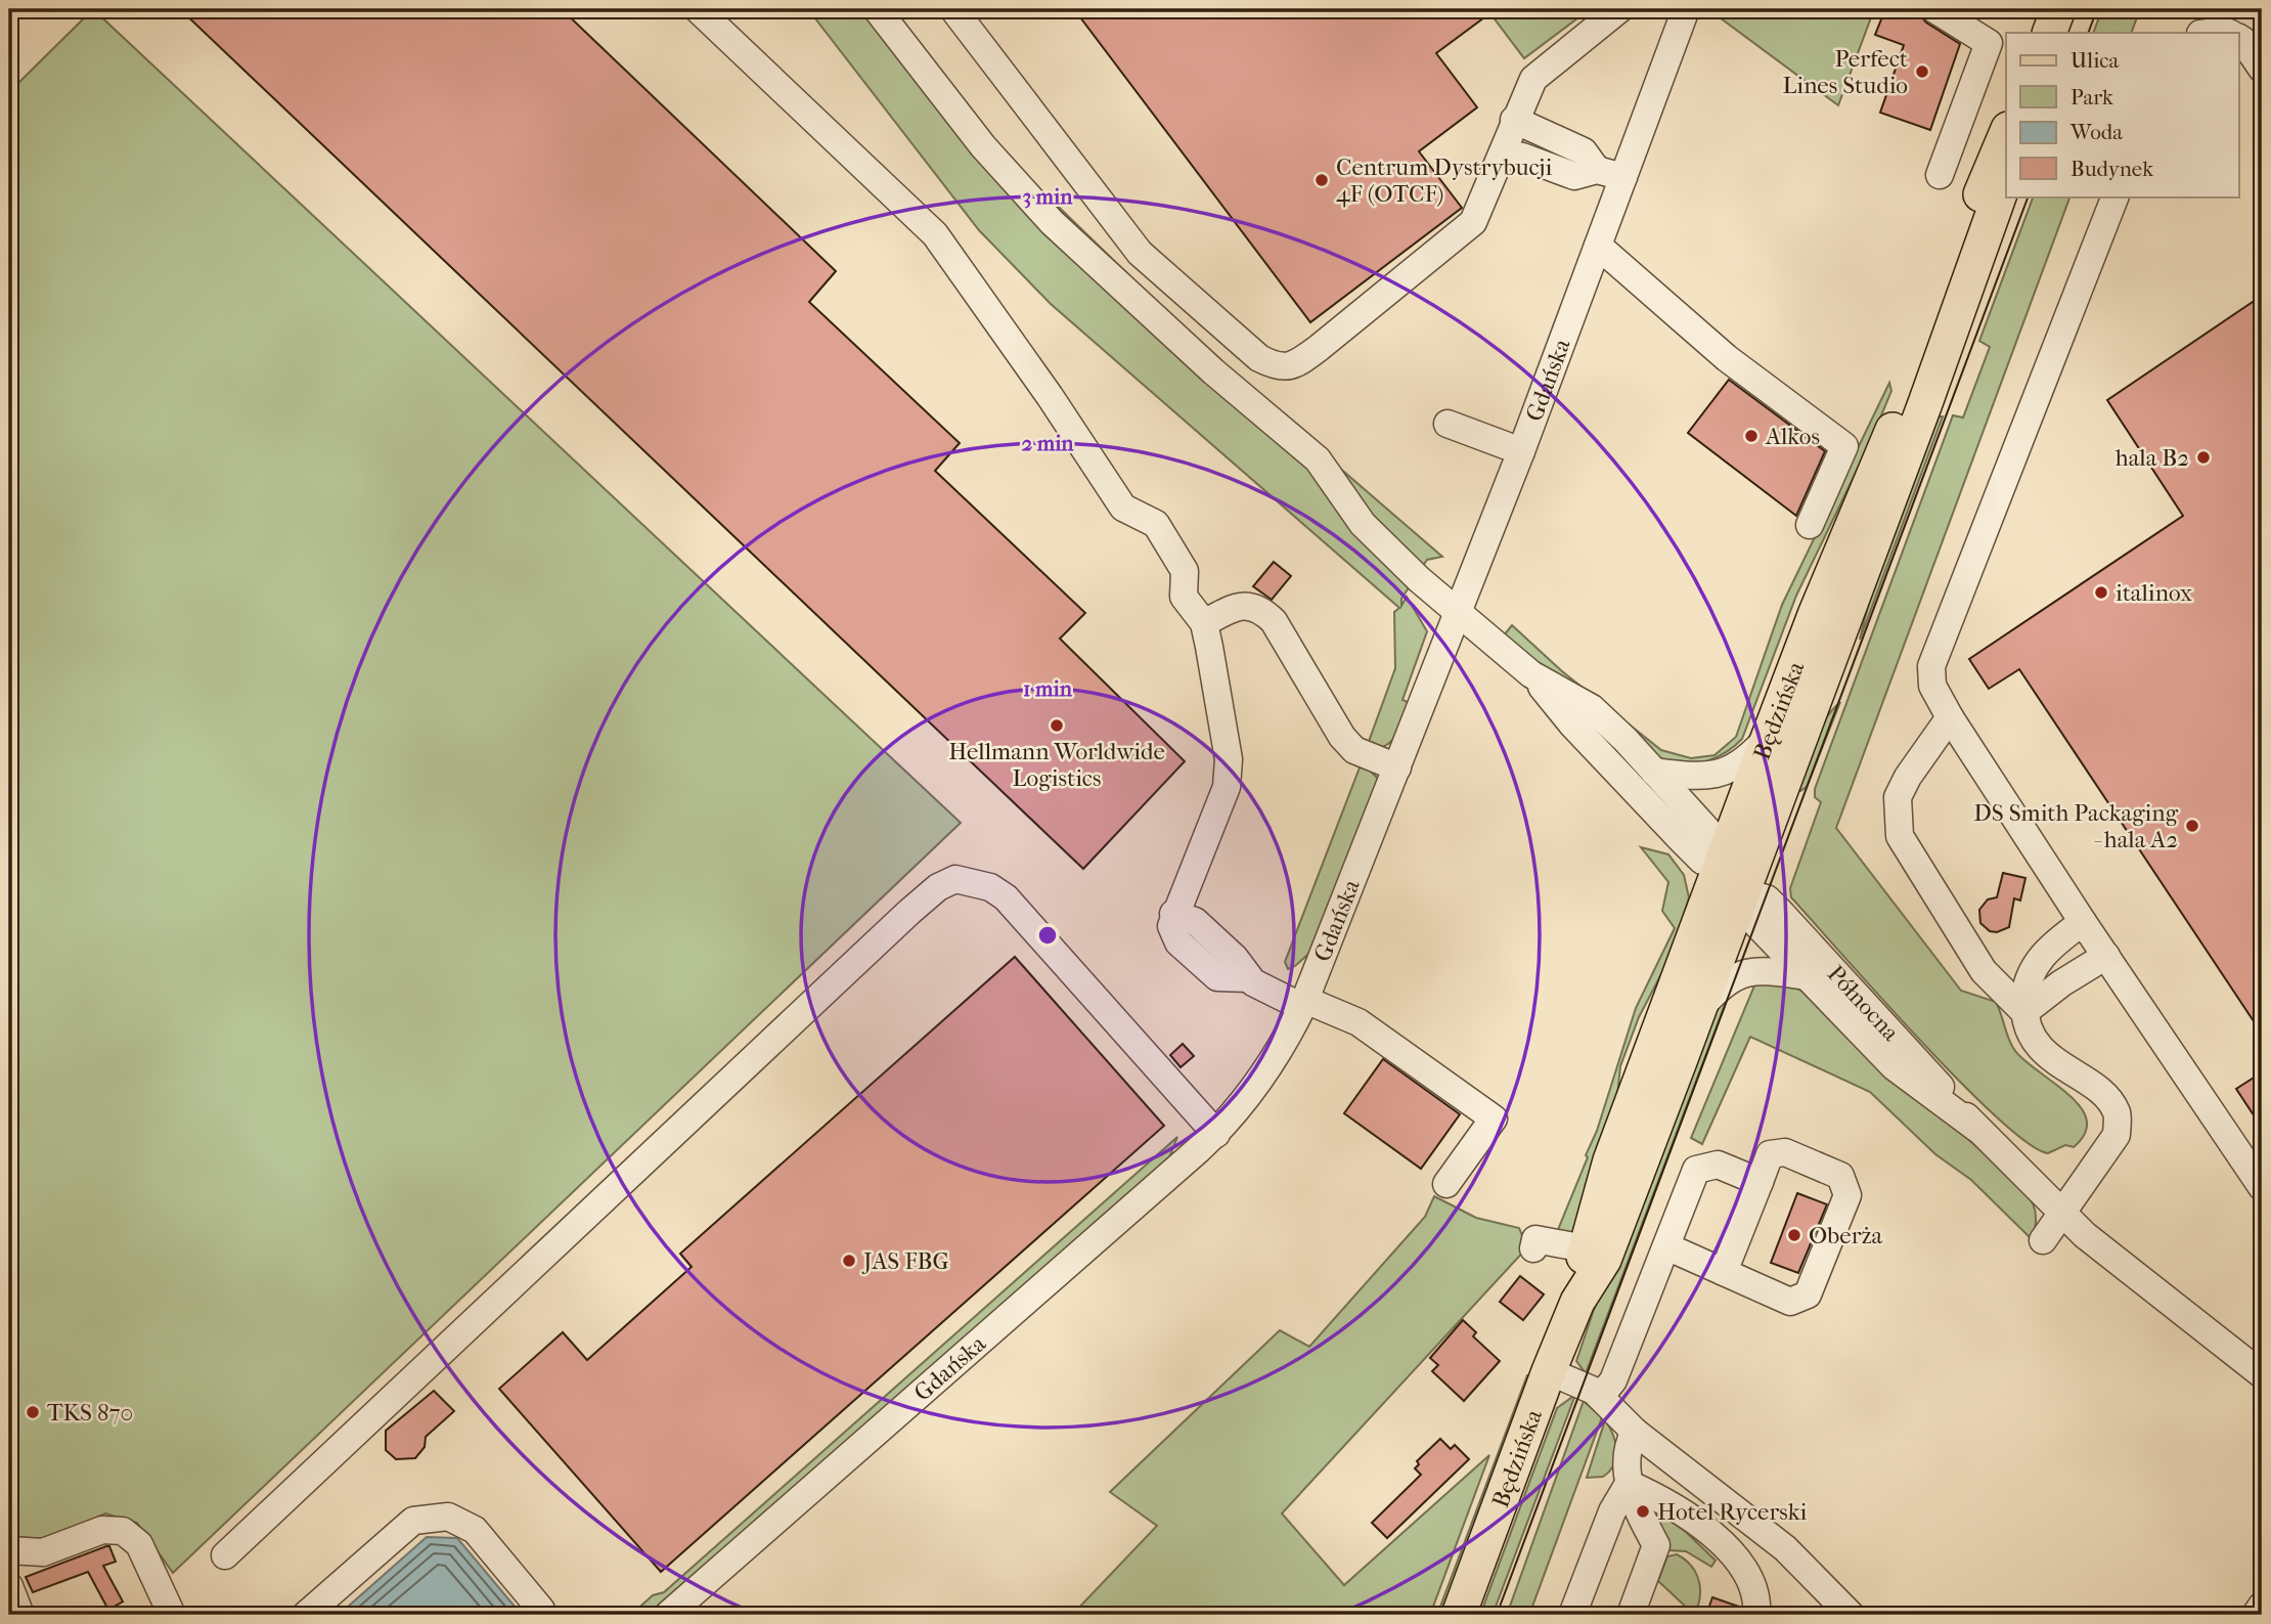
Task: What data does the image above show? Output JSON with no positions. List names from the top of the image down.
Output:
{
  "streets": {
    "main road": ["Będzińska"],
    "street": ["Gdańska", "Północna"]
  },
  "crossings": [
    ["Gdańska", "Północna"],
    ["Będzińska", "Północna"]
  ],
  "places": [
    "Perfect Lines Studio",
    "Centrum Dystrybucji 4F (OTCF)",
    "Alkos",
    "hala B2",
    "italinox",
    "Hellmann Worldwide Logistics",
    "DS Smith Packaging - hala A2",
    "Oberża",
    "JAS FBG",
    "TKS 870",
    "Hotel Rycerski"
  ],
  "legend": [
    "Ulica",
    "Park",
    "Woda",
    "Budynek"
  ],
  "rings": ["3 min", "2 min", "1 min"]
}
